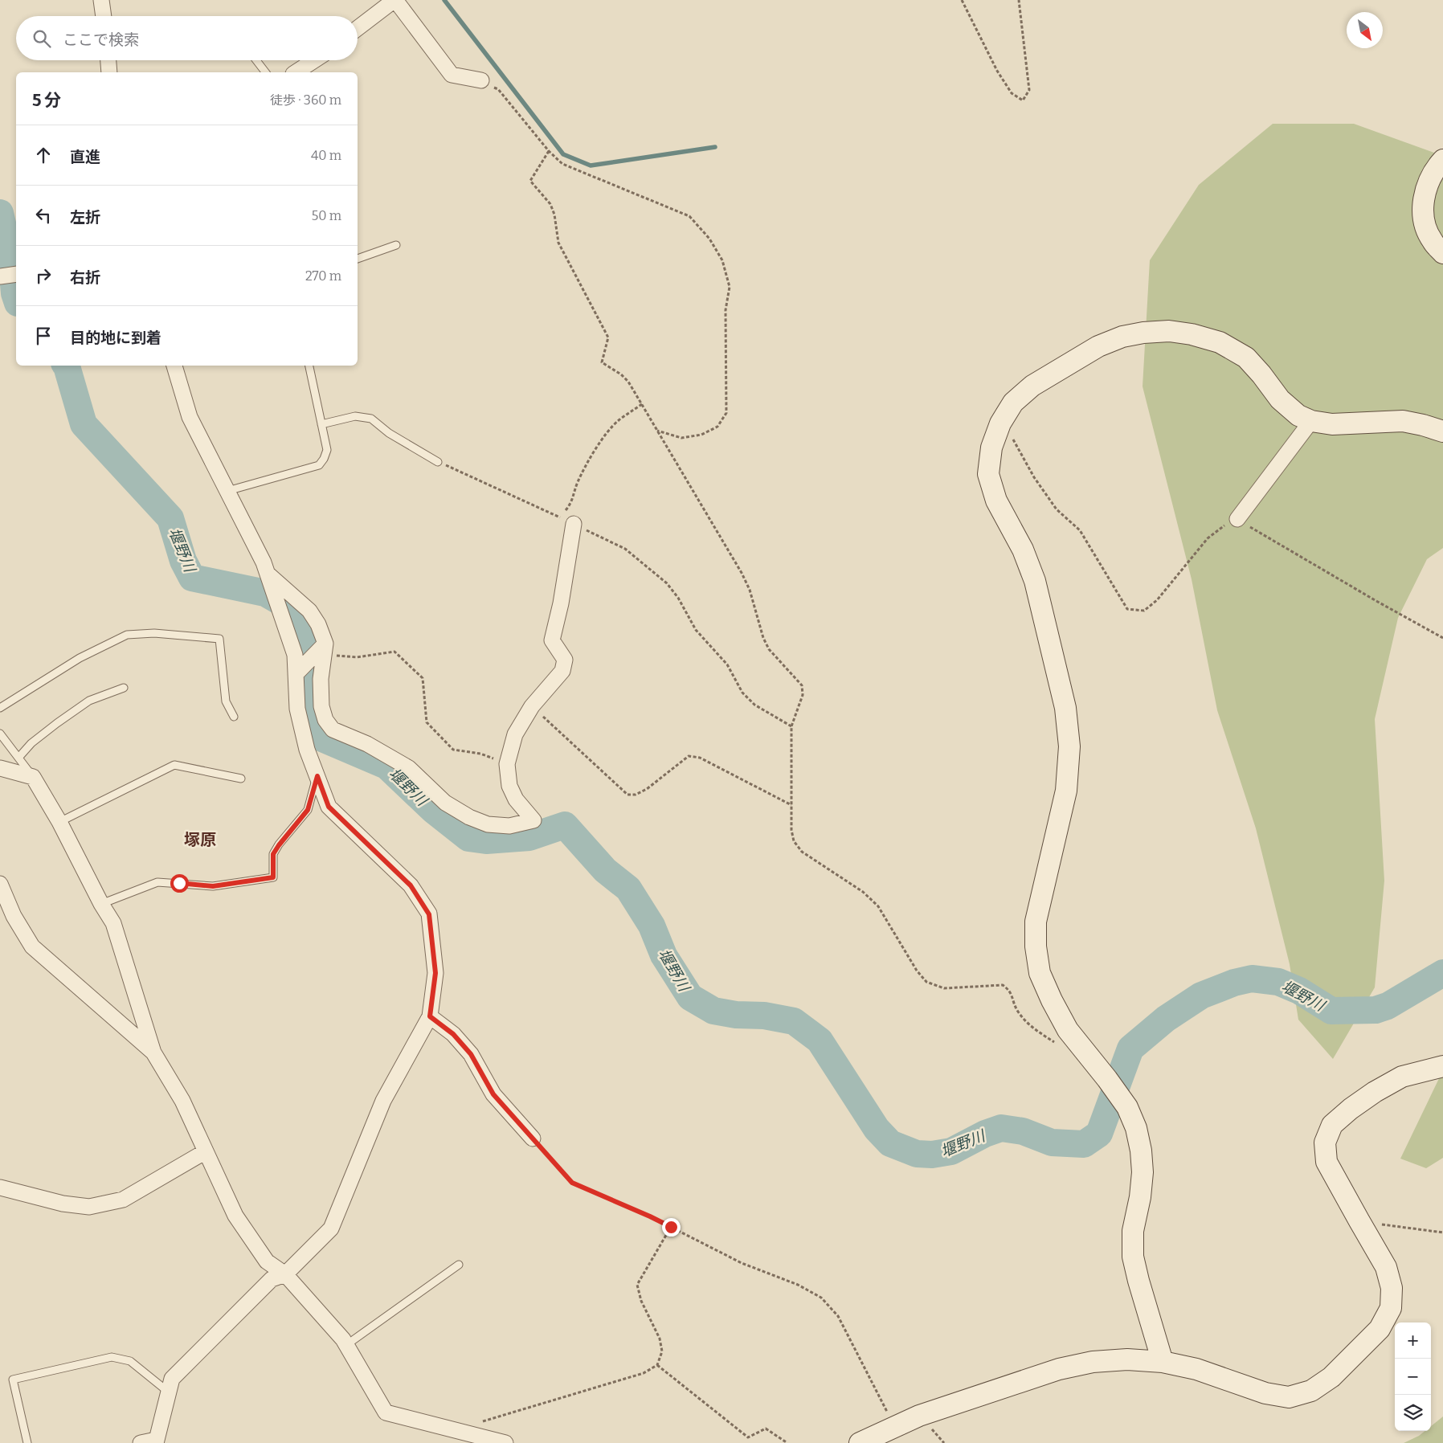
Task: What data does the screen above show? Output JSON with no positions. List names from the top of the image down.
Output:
{
  "districts": ["塚原"],
  "water": ["堰野川"],
  "north": "bottom right",
  "page": {
    "search": "ここで検索",
    "heading": ["5 分", "徒歩 · 360 m"],
    "list": [
      ["直進", "40 m"],
      ["左折", "50 m"],
      ["右折", "270 m"],
      "目的地に到着"
    ],
    "map_buttons": ["+", "−"]
  }
}
